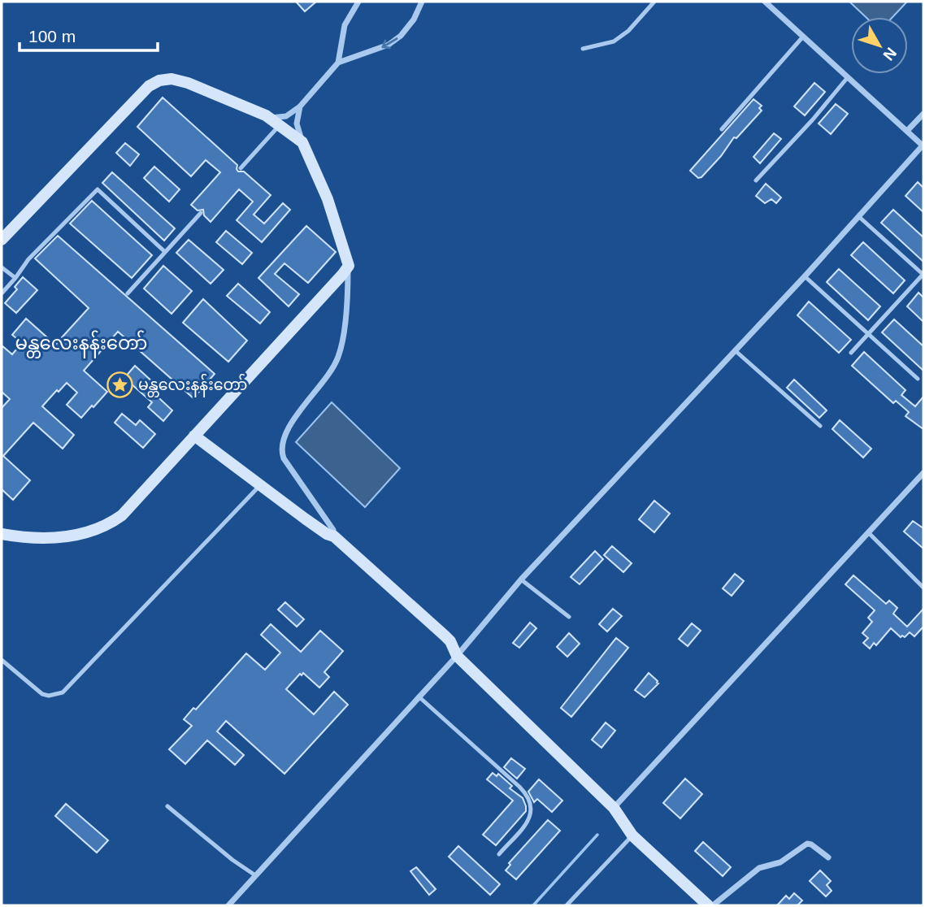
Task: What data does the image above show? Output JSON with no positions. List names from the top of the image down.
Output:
{
  "districts": ["မန္တလေးနန်းတော်"],
  "places": {
    "place": ["မန္တလေးနန်းတော်"]
  },
  "scale_bar": "100 m",
  "north": "bottom right"
}
